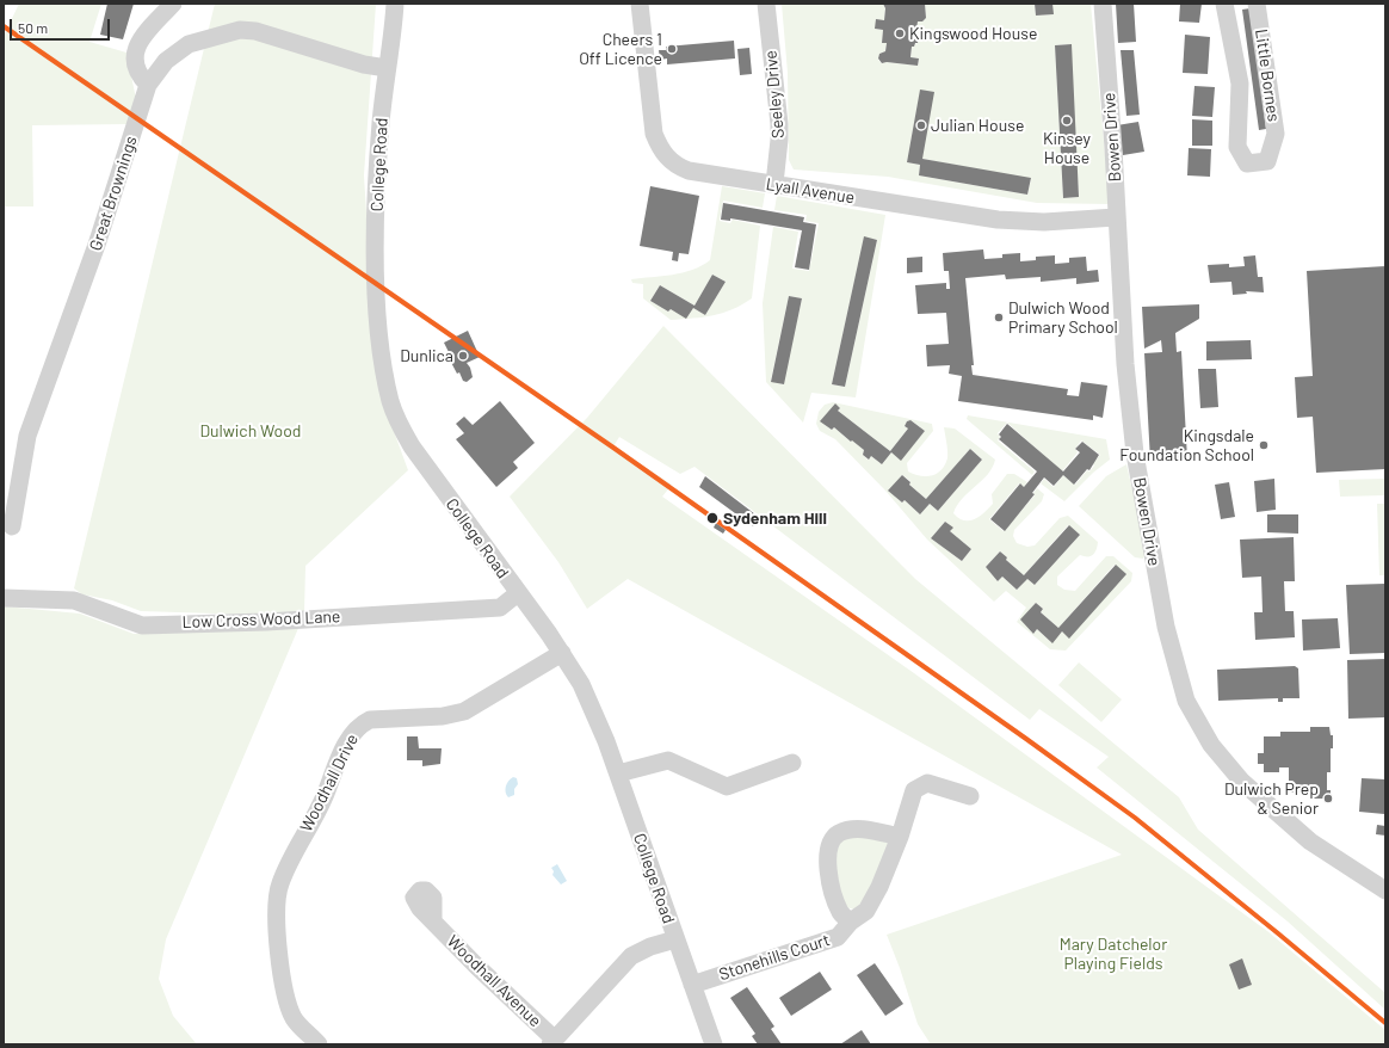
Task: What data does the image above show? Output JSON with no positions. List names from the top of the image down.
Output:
{
  "streets": {
    "street": [
      "Little Bornes",
      "Seeley Drive",
      "Bowen Drive",
      "College Road",
      "Lyall Avenue",
      "Great Brownings",
      "Low Cross Wood Lane",
      "Woodhall Drive",
      "Stonehills Court",
      "Woodhall Avenue"
    ]
  },
  "crossings": [
    ["Seeley Drive", "Lyall Avenue"],
    ["Bowen Drive", "Lyall Avenue"],
    ["College Road", "Great Brownings"],
    ["College Road", "Low Cross Wood Lane"],
    ["College Road", "Woodhall Drive"],
    ["College Road", "Stonehills Court"]
  ],
  "parks": ["Dulwich Wood", "Mary Datchelor Playing Fields"],
  "places": [
    "Kingswood House",
    "Cheers 1 Off Licence",
    "Kinsey House",
    "Julian House",
    "Dulwich Wood Primary School",
    "Dunlica",
    "Kingsdale Foundation School",
    "Sydenham Hill",
    "Dulwich Prep & Senior"
  ],
  "scale_bar": "50 m"
}
